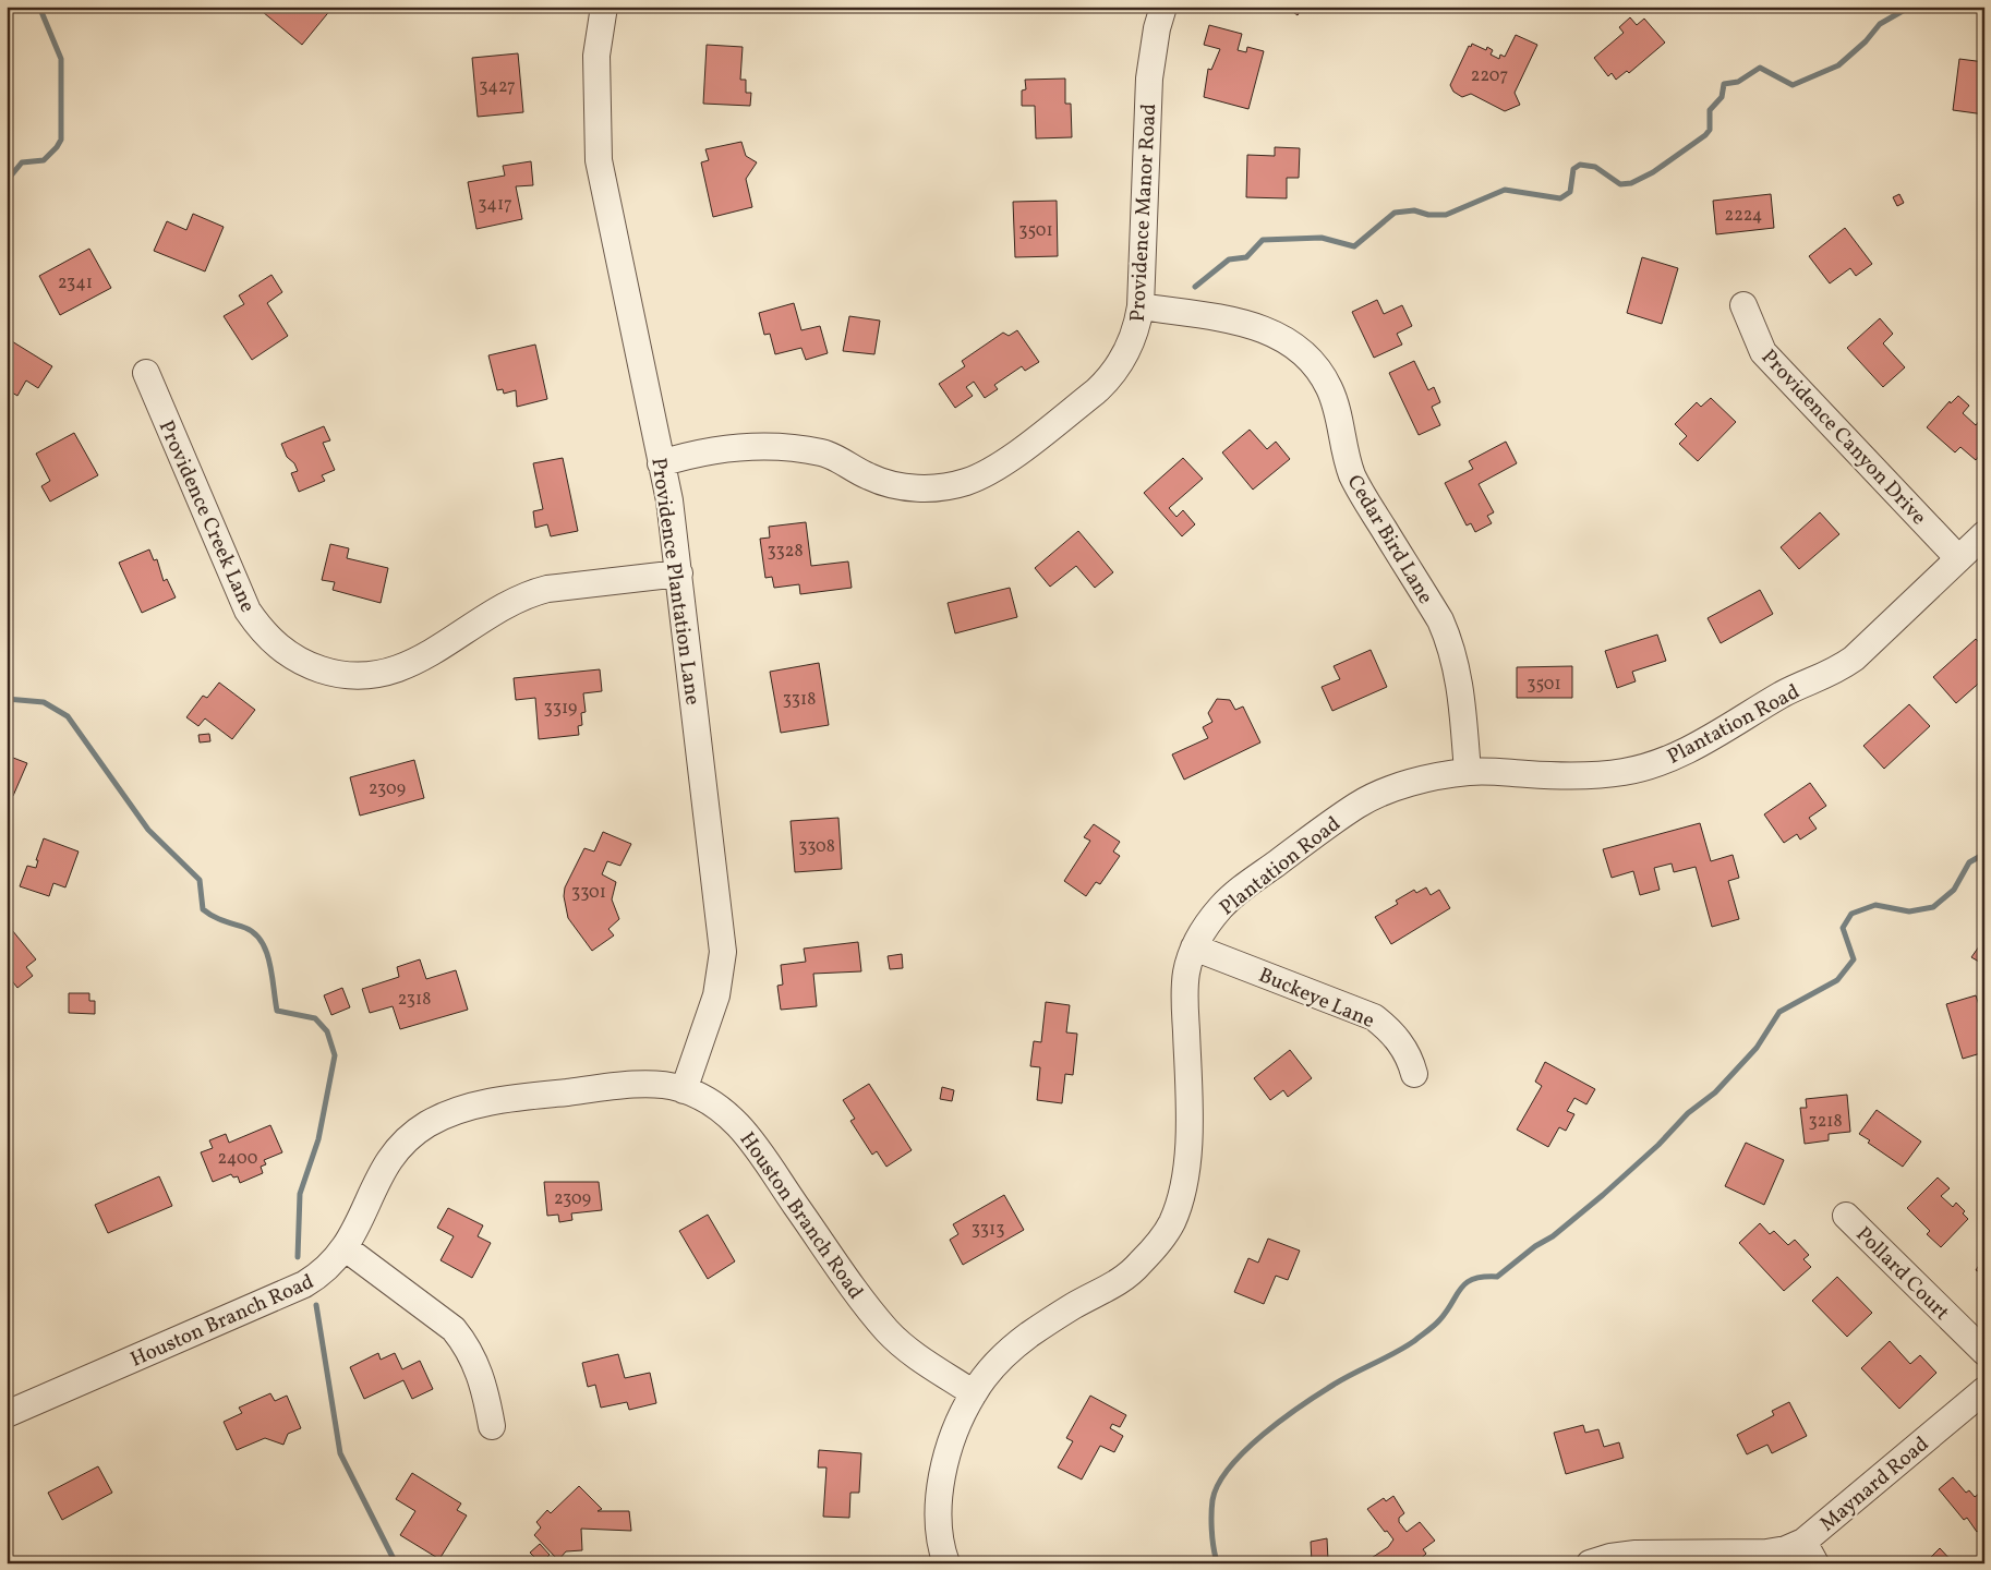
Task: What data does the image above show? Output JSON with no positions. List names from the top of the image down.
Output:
{
  "streets": {
    "street": [
      "Providence Manor Road",
      "Providence Canyon Drive",
      "Providence Creek Lane",
      "Cedar Bird Lane",
      "Providence Plantation Lane",
      "Plantation Road",
      "Buckeye Lane",
      "Houston Branch Road",
      "Pollard Court",
      "Maynard Road"
    ]
  },
  "crossings": [
    ["Providence Manor Road", "Cedar Bird Lane"],
    ["Providence Manor Road", "Providence Plantation Lane"],
    ["Providence Canyon Drive", "Plantation Road"],
    ["Providence Creek Lane", "Providence Plantation Lane"],
    ["Cedar Bird Lane", "Plantation Road"],
    ["Providence Plantation Lane", "Houston Branch Road"],
    ["Plantation Road", "Buckeye Lane"],
    ["Plantation Road", "Houston Branch Road"]
  ],
  "house_numbers": [
    "2207",
    "3427",
    "3417",
    "2224",
    "3501",
    "2341",
    "3328",
    "3501",
    "3318",
    "3319",
    "2309",
    "3308",
    "3301",
    "2318",
    "3218",
    "2400",
    "2309",
    "3313"
  ]
}
